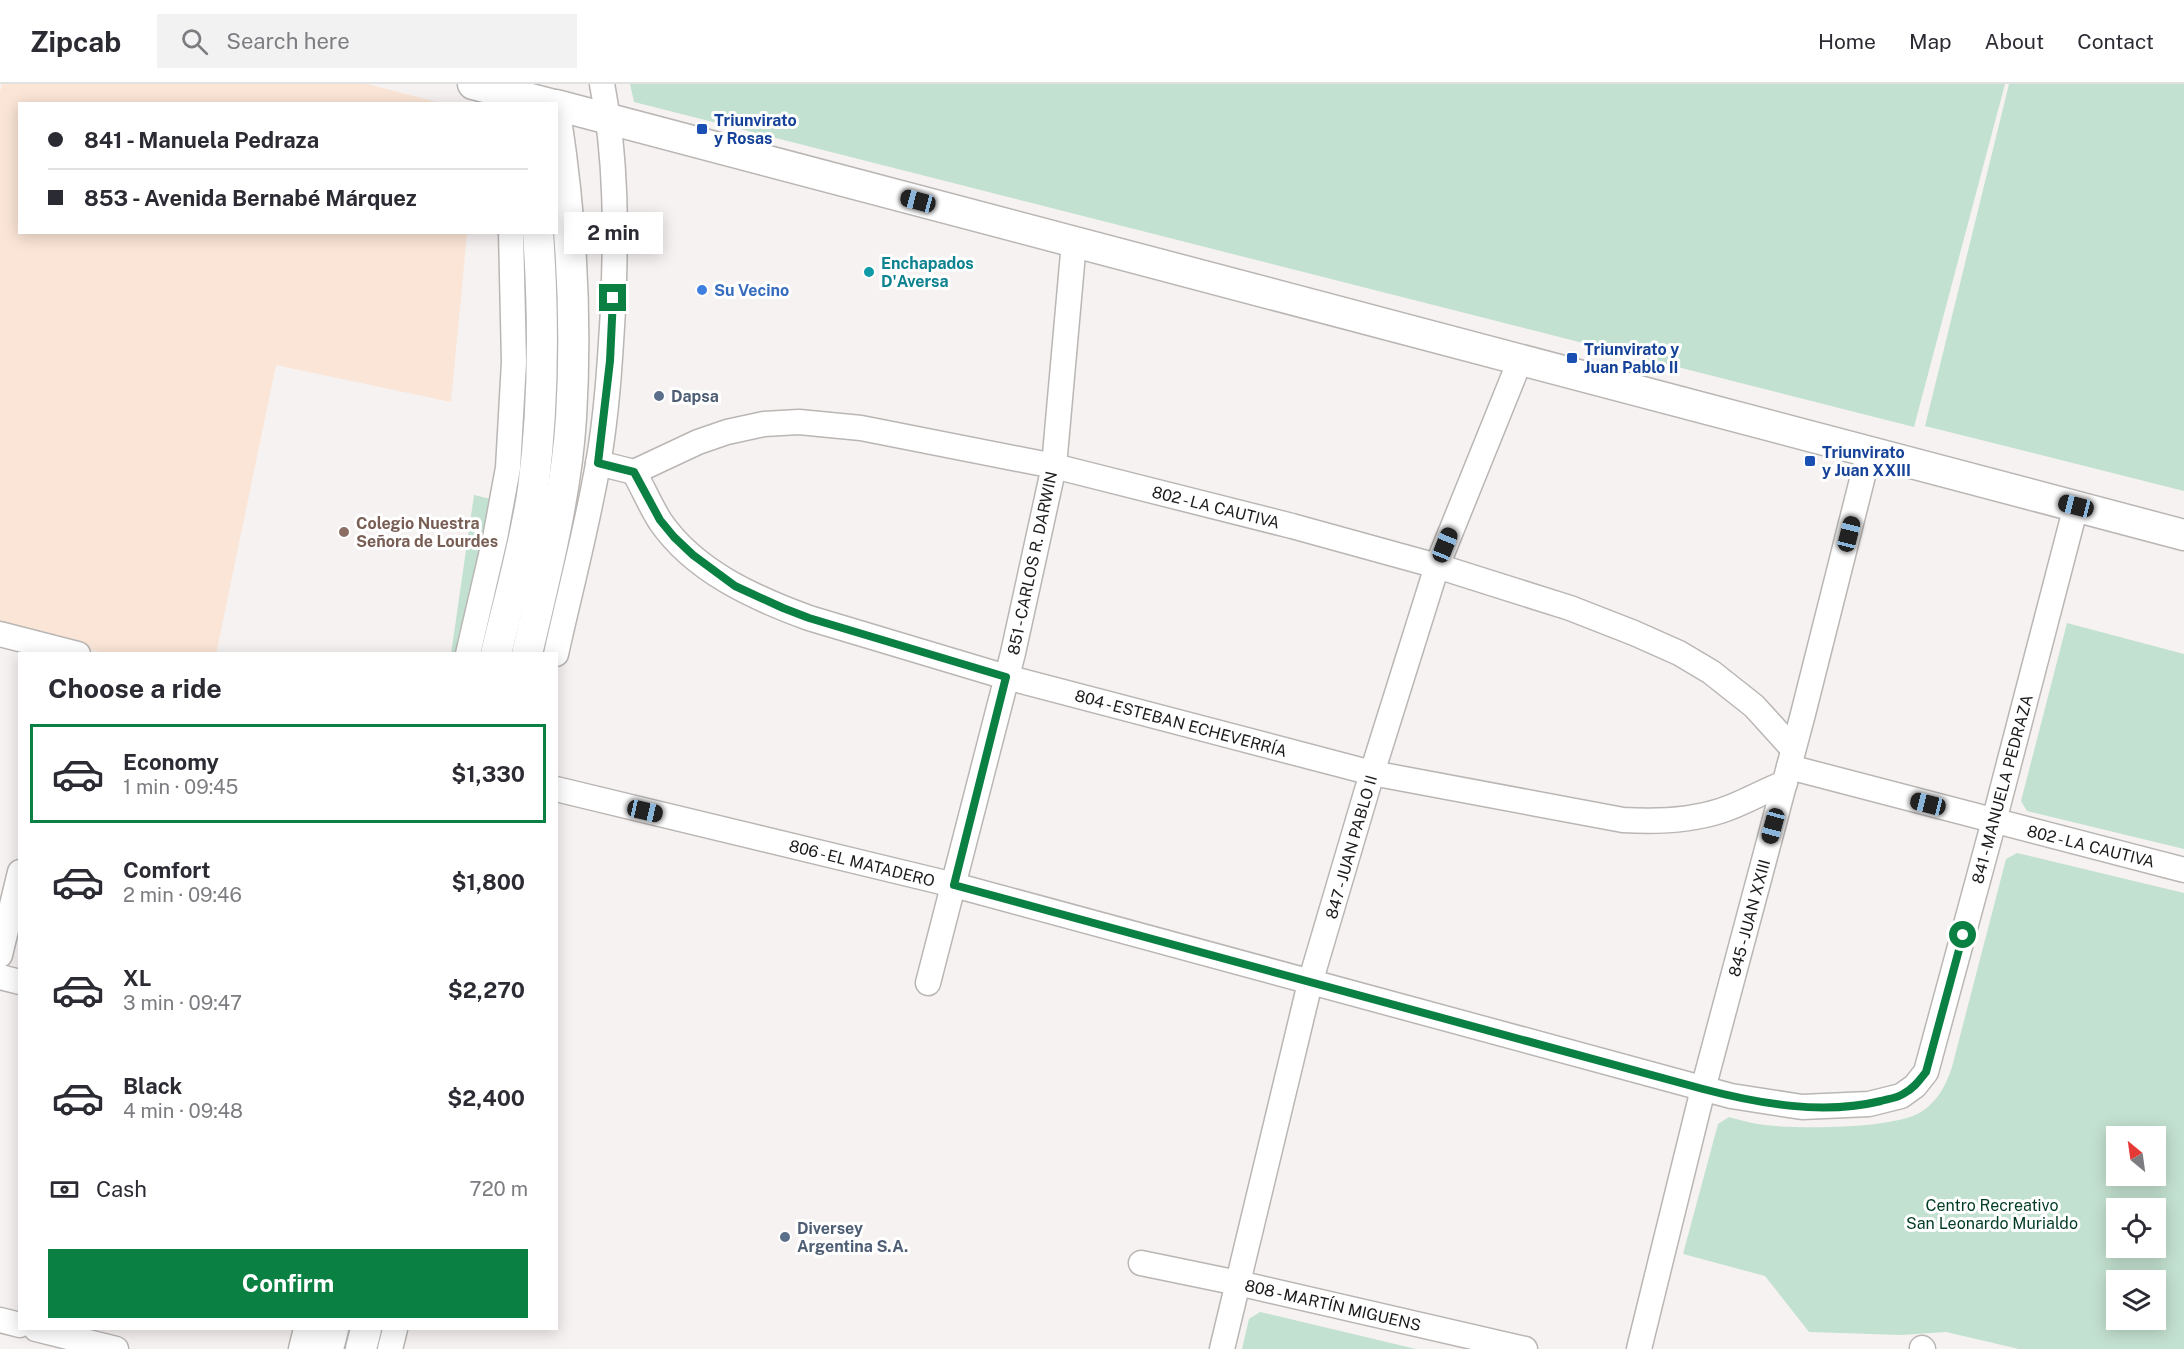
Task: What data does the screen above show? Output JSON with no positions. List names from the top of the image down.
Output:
{
  "streets": {
    "street": [
      "802 - LA CAUTIVA",
      "851 - CARLOS R. DARWIN",
      "804 - ESTEBAN ECHEVERRÍA",
      "841 - MANUELA PEDRAZA",
      "847 - JUAN PABLO II",
      "806 - EL MATADERO",
      "845 - JUAN XXIII",
      "808 - MARTÍN MIGUENS"
    ]
  },
  "crossings": [
    ["802 - LA CAUTIVA", "851 - CARLOS R. DARWIN"],
    ["802 - LA CAUTIVA", "804 - ESTEBAN ECHEVERRÍA"],
    ["802 - LA CAUTIVA", "841 - MANUELA PEDRAZA"],
    ["802 - LA CAUTIVA", "847 - JUAN PABLO II"],
    ["802 - LA CAUTIVA", "845 - JUAN XXIII"],
    ["851 - CARLOS R. DARWIN", "804 - ESTEBAN ECHEVERRÍA"],
    ["851 - CARLOS R. DARWIN", "806 - EL MATADERO"],
    ["804 - ESTEBAN ECHEVERRÍA", "847 - JUAN PABLO II"],
    ["804 - ESTEBAN ECHEVERRÍA", "845 - JUAN XXIII"],
    ["841 - MANUELA PEDRAZA", "806 - EL MATADERO"],
    ["847 - JUAN PABLO II", "806 - EL MATADERO"],
    ["847 - JUAN PABLO II", "808 - MARTÍN MIGUENS"],
    ["806 - EL MATADERO", "845 - JUAN XXIII"]
  ],
  "parks": ["Centro Recreativo San Leonardo Murialdo"],
  "places": {
    "transit": ["Triunvirato y Rosas", "Triunvirato y Juan Pablo II", "Triunvirato y Juan XXIII"],
    "other": [
      "Enchapados D'Aversa",
      "Su Vecino",
      "Dapsa",
      "Colegio Nuestra Señora de Lourdes",
      "Diversey Argentina S.A."
    ]
  },
  "north": "top left",
  "page": {
    "header": "Zipcab",
    "search": "Search here",
    "nav": [
      "Home",
      "Map",
      "About",
      "Contact"
    ],
    "banner": ["841 - Manuela Pedraza", "853 - Avenida Bernabé Márquez"],
    "bubble": "2 min",
    "heading": "Choose a ride",
    "list": [
      {
        "name": "Economy",
        "note": "1 min · 09:45",
        "value": "$1,330"
      },
      {
        "name": "Comfort",
        "note": "2 min · 09:46",
        "value": "$1,800"
      },
      {
        "name": "XL",
        "note": "3 min · 09:47",
        "value": "$2,270"
      },
      {
        "name": "Black",
        "note": "4 min · 09:48",
        "value": "$2,400"
      }
    ],
    "pay": ["Cash", "720 m"],
    "buttons": "Confirm"
  }
}
